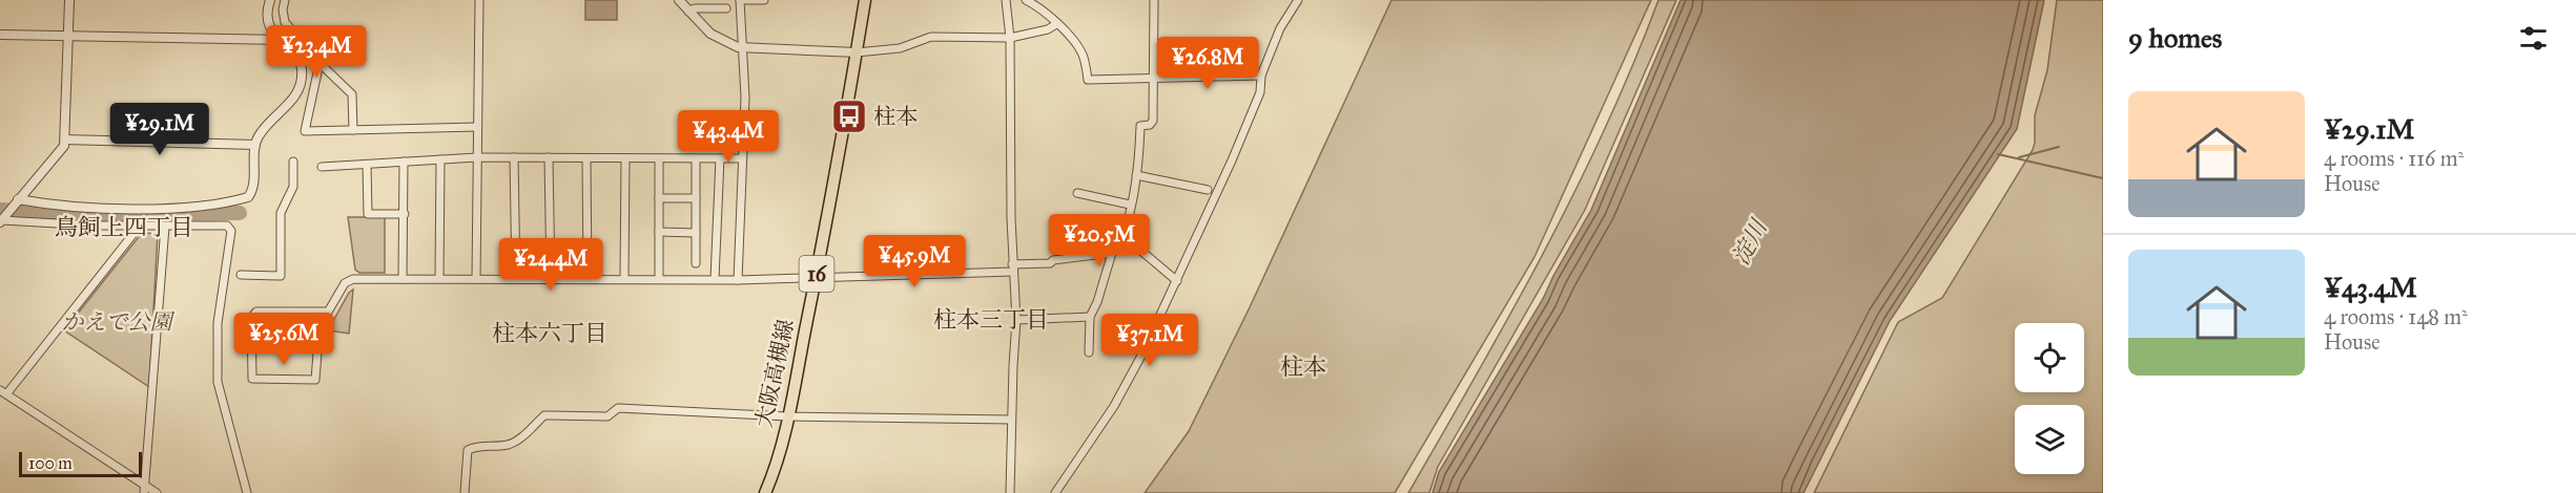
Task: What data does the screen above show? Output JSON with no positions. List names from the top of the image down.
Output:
{
  "streets": {
    "main road": ["16", "大阪高槻線"]
  },
  "districts": [
    "鳥飼上四丁目",
    "柱本三丁目",
    "柱本六丁目",
    "柱本"
  ],
  "water": ["淀川"],
  "parks": ["かえで公園"],
  "places": {
    "bus stop": ["柱本"]
  },
  "scale_bar": "100 m",
  "page": {
    "heading": "9 homes",
    "price": [
      "¥23.4M",
      "¥26.8M",
      "¥29.1M",
      "¥43.4M",
      "¥20.5M",
      "¥45.9M",
      "¥24.4M",
      "¥25.6M",
      "¥37.1M"
    ],
    "list": [
      {
        "name": "¥29.1M",
        "note": "4 rooms · 116 m² · House"
      },
      {
        "name": "¥43.4M",
        "note": "4 rooms · 148 m² · House"
      }
    ],
    "scale": "100 m"
  }
}
